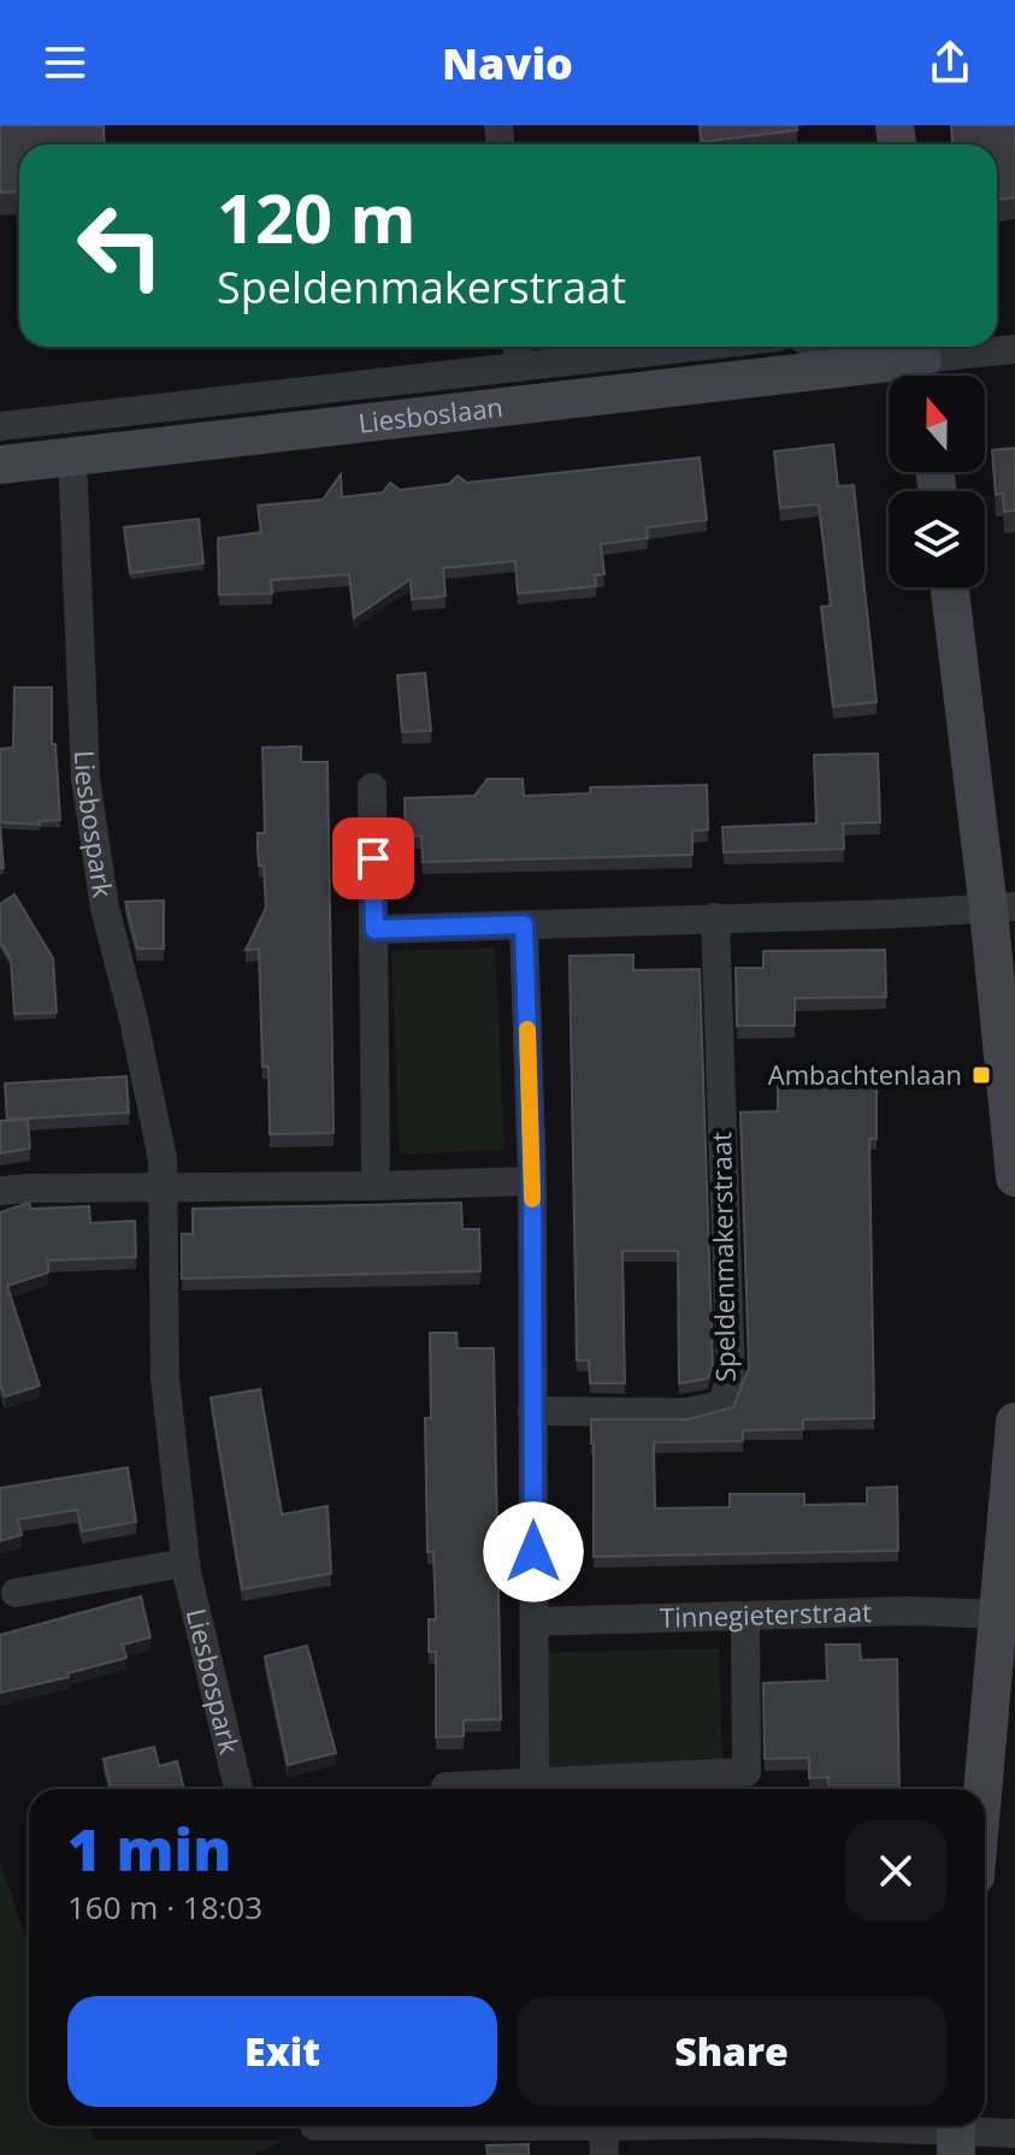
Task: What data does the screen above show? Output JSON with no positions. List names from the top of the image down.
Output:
{
  "streets": {
    "street": [
      "Liesboslaan",
      "Liesbospark",
      "Speldenmakerstraat",
      "Tinnegieterstraat"
    ]
  },
  "crossings": [
    ["Liesboslaan", "Liesbospark"]
  ],
  "places": {
    "transit": ["Ambachtenlaan"]
  },
  "north": "top",
  "page": {
    "header": "Navio",
    "turn": ["120 m", "Speldenmakerstraat"],
    "heading": ["1 min", "160 m · 18:03"],
    "buttons": ["Exit", "Share"]
  }
}
